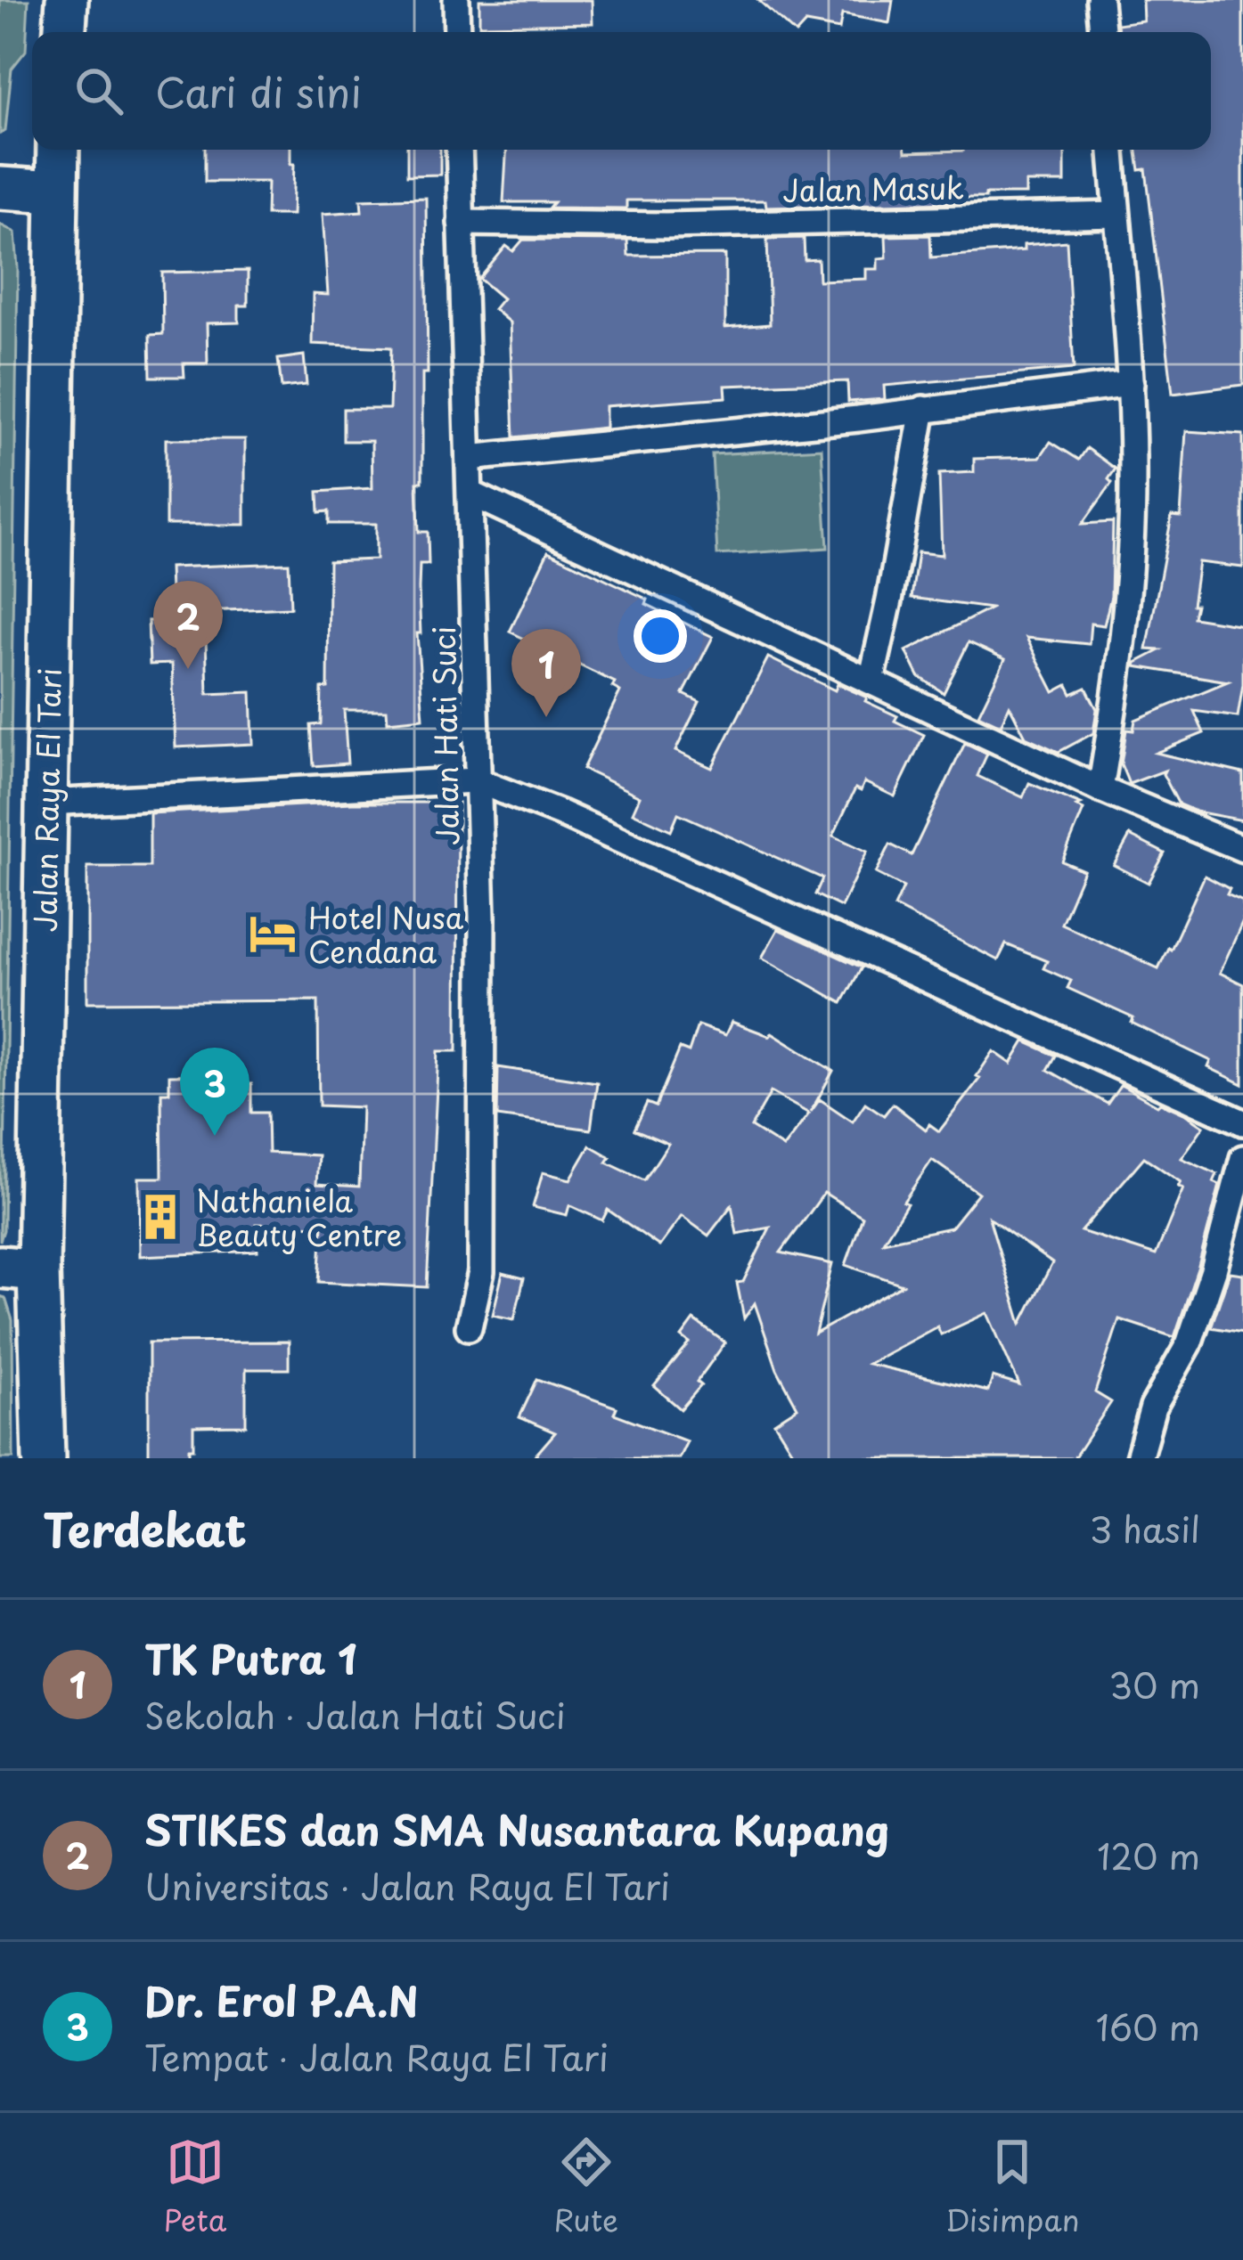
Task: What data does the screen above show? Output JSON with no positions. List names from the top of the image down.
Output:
{
  "streets": {
    "main road": ["Jalan Raya El Tari"],
    "street": ["Jalan Masuk", "Jalan Hati Suci"]
  },
  "crossings": [
    ["Jalan Masuk", "Jalan Hati Suci"]
  ],
  "places": {
    "hotel": ["Hotel Nusa Cendana"],
    "building": ["Nathaniela Beauty Centre"]
  },
  "page": {
    "search": "Cari di sini",
    "pins": ["2", "1", "3"],
    "heading": ["Terdekat", "3 hasil"],
    "list": [
      {
        "mark": "1",
        "name": "TK Putra 1",
        "note": "Sekolah · Jalan Hati Suci",
        "value": "30 m"
      },
      {
        "mark": "2",
        "name": "STIKES dan SMA Nusantara Kupang",
        "note": "Universitas · Jalan Raya El Tari",
        "value": "120 m"
      },
      {
        "mark": "3",
        "name": "Dr. Erol P.A.N",
        "note": "Tempat · Jalan Raya El Tari",
        "value": "160 m"
      }
    ],
    "nav": ["Peta", "Rute", "Disimpan"]
  }
}
